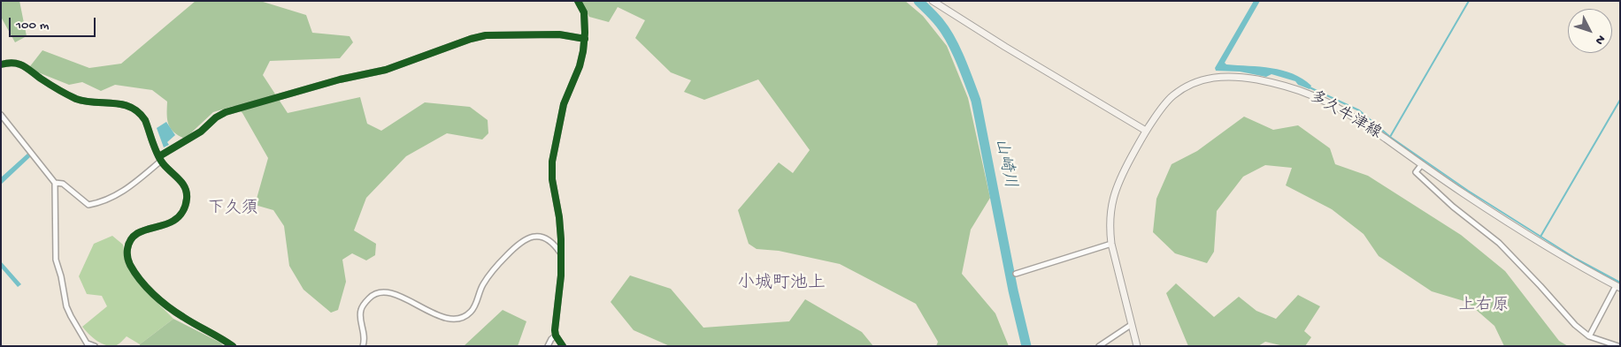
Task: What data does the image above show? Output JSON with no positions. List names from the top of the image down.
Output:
{
  "streets": {
    "main road": ["多久牛津線"]
  },
  "districts": ["下久須", "小城町池上", "上右原"],
  "water": ["山崎川"],
  "scale_bar": "100 m",
  "north": "bottom right"
}
